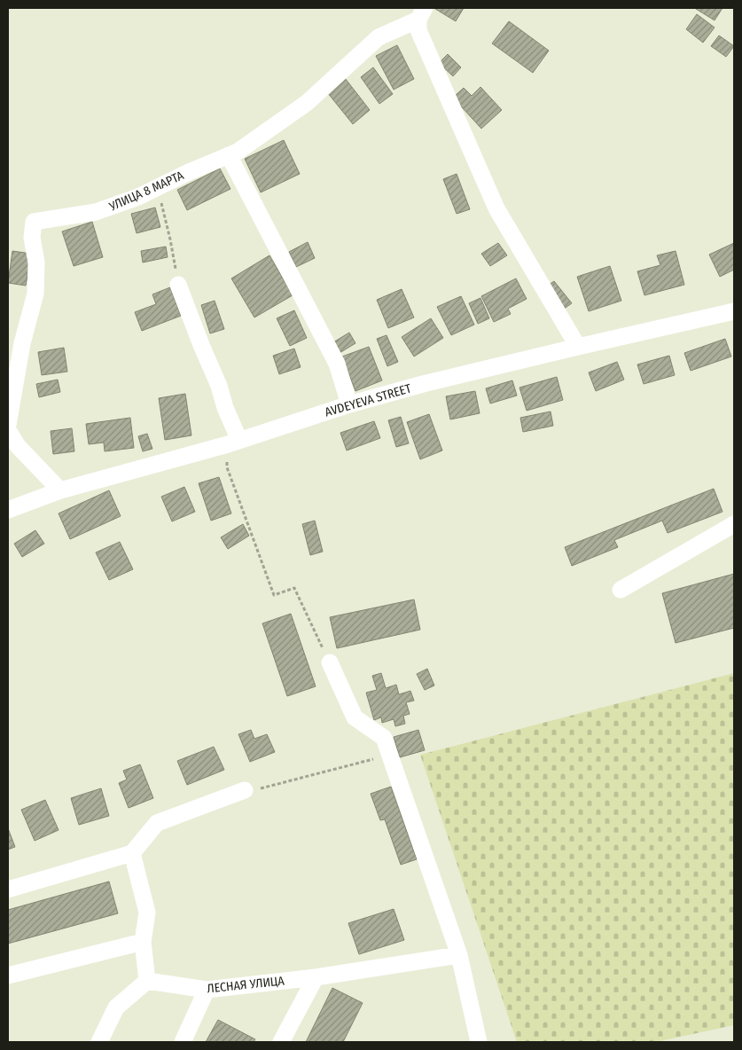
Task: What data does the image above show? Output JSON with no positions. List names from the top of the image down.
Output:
{
  "streets": {
    "street": ["УЛИЦА 8 МАРТА", "AVDEYEVA STREET", "ЛЕСНАЯ УЛИЦА"]
  }
}
